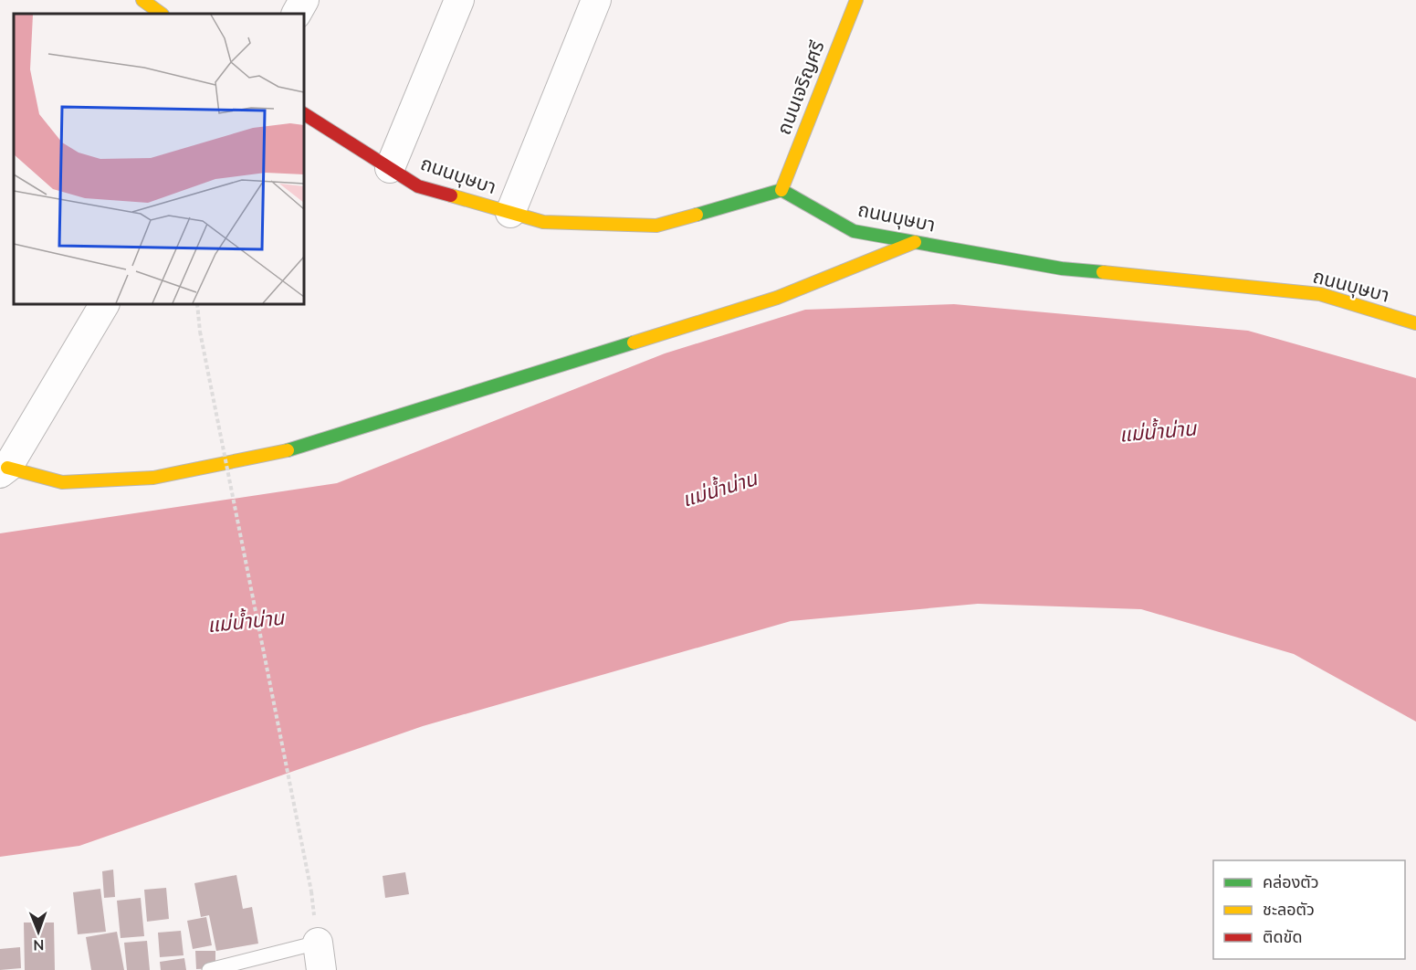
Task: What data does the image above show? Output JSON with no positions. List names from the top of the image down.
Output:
{
  "streets": {
    "main road": ["ถนนเจริญศรี", "ถนนบุษบา"]
  },
  "crossings": [
    ["ถนนเจริญศรี", "ถนนบุษบา"]
  ],
  "water": ["แม่น้ำน่าน"],
  "legend": ["คล่องตัว", "ชะลอตัว", "ติดขัด"],
  "north": "bottom"
}
